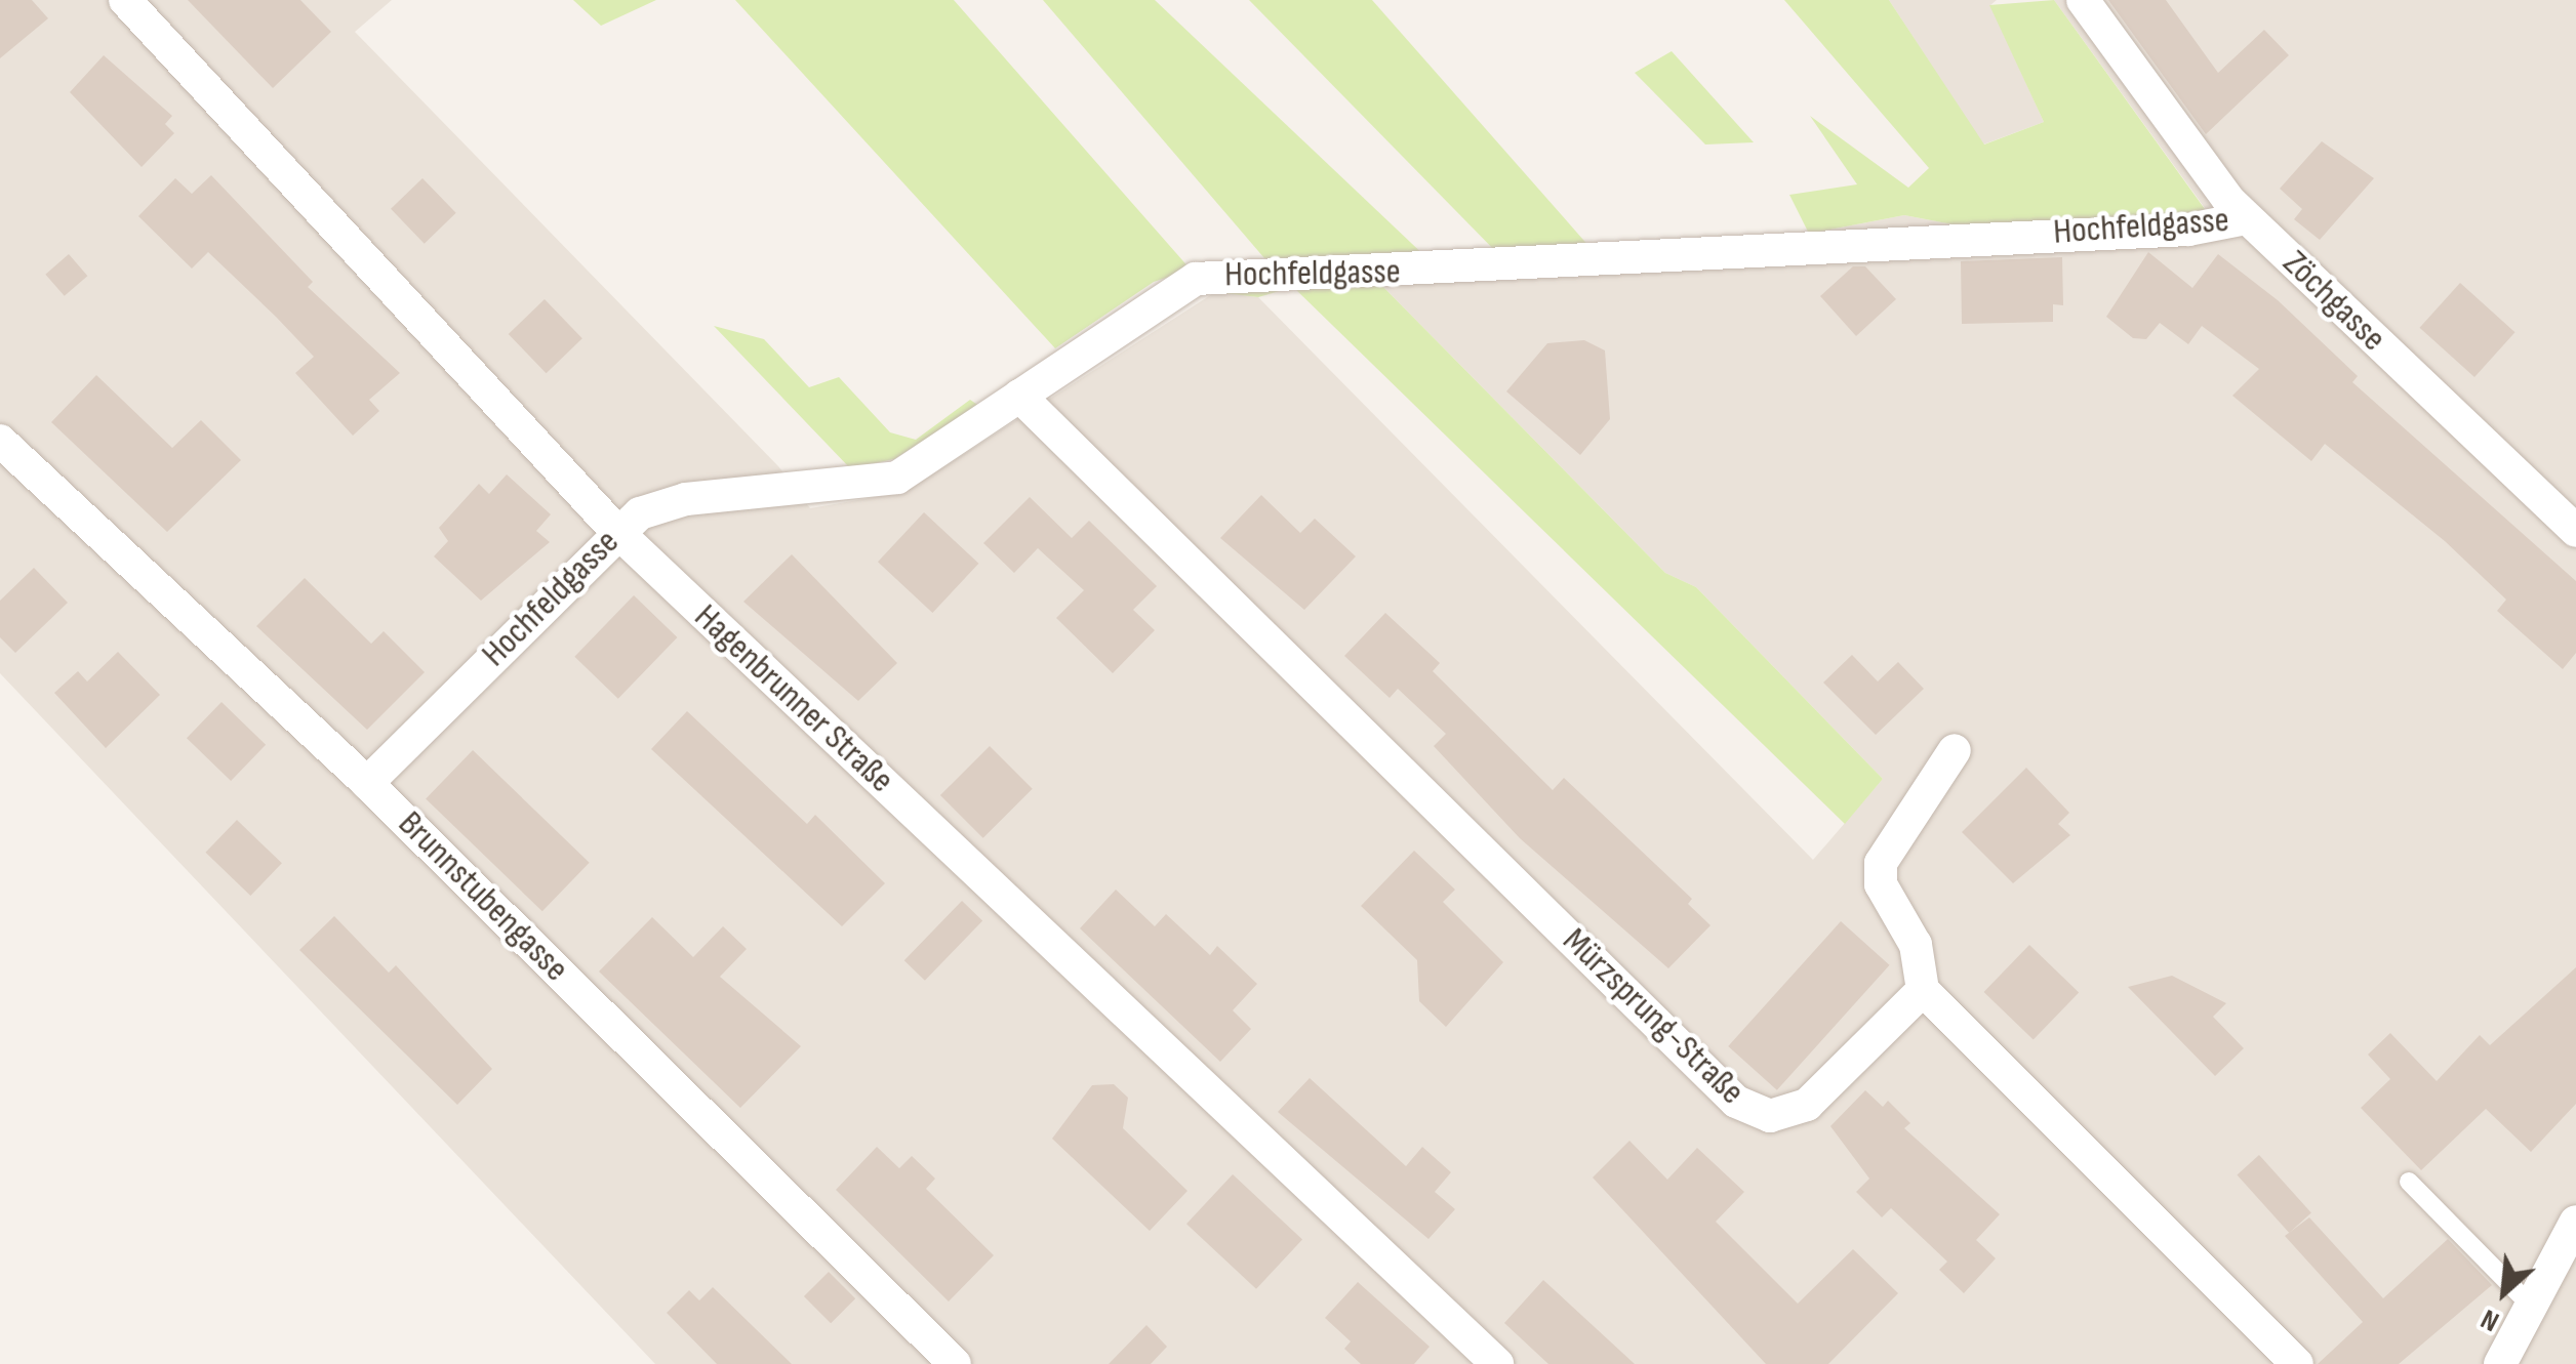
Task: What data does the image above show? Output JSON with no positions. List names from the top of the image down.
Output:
{
  "streets": {
    "street": [
      "Hochfeldgasse",
      "Zöchgasse",
      "Hagenbrunner Straße",
      "Brunnstubengasse",
      "Mürzsprung-Straße"
    ]
  },
  "crossings": [
    ["Hochfeldgasse", "Zöchgasse"],
    ["Hochfeldgasse", "Hagenbrunner Straße"],
    ["Hochfeldgasse", "Brunnstubengasse"],
    ["Hochfeldgasse", "Mürzsprung-Straße"]
  ],
  "north": "bottom left"
}
